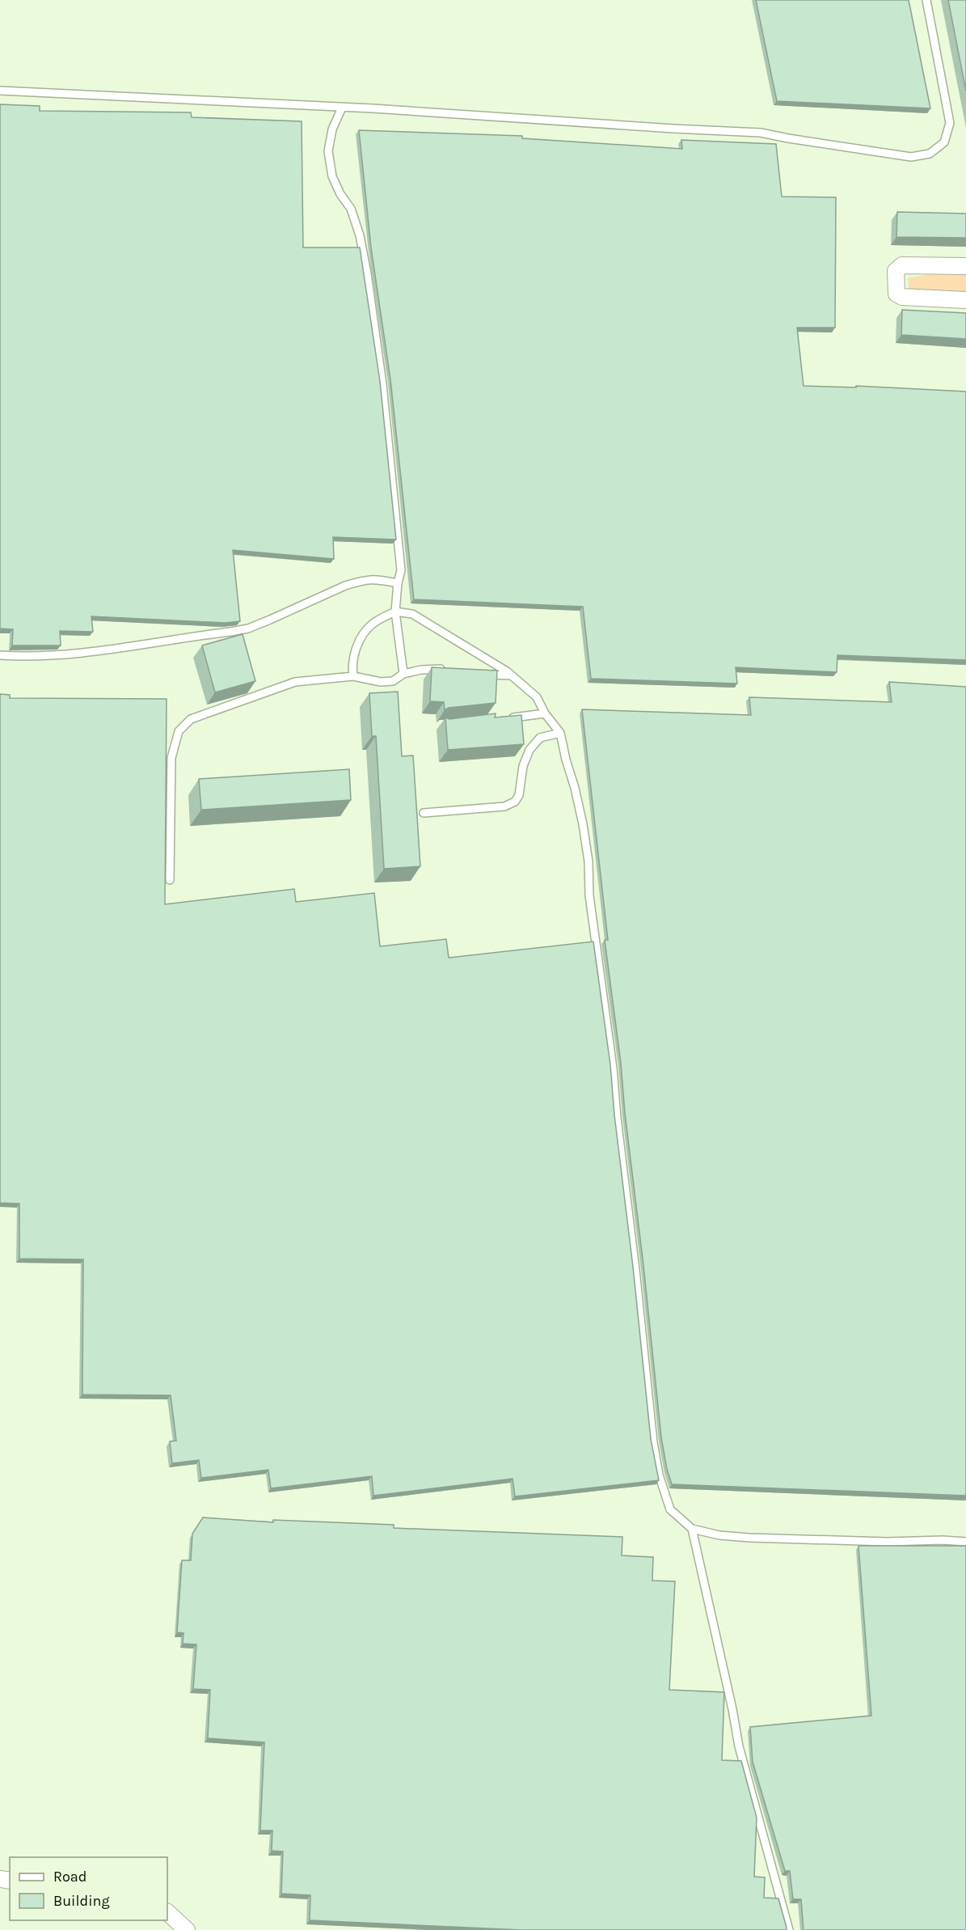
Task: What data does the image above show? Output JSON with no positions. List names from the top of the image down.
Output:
{
  "legend": ["Road", "Building"]
}
